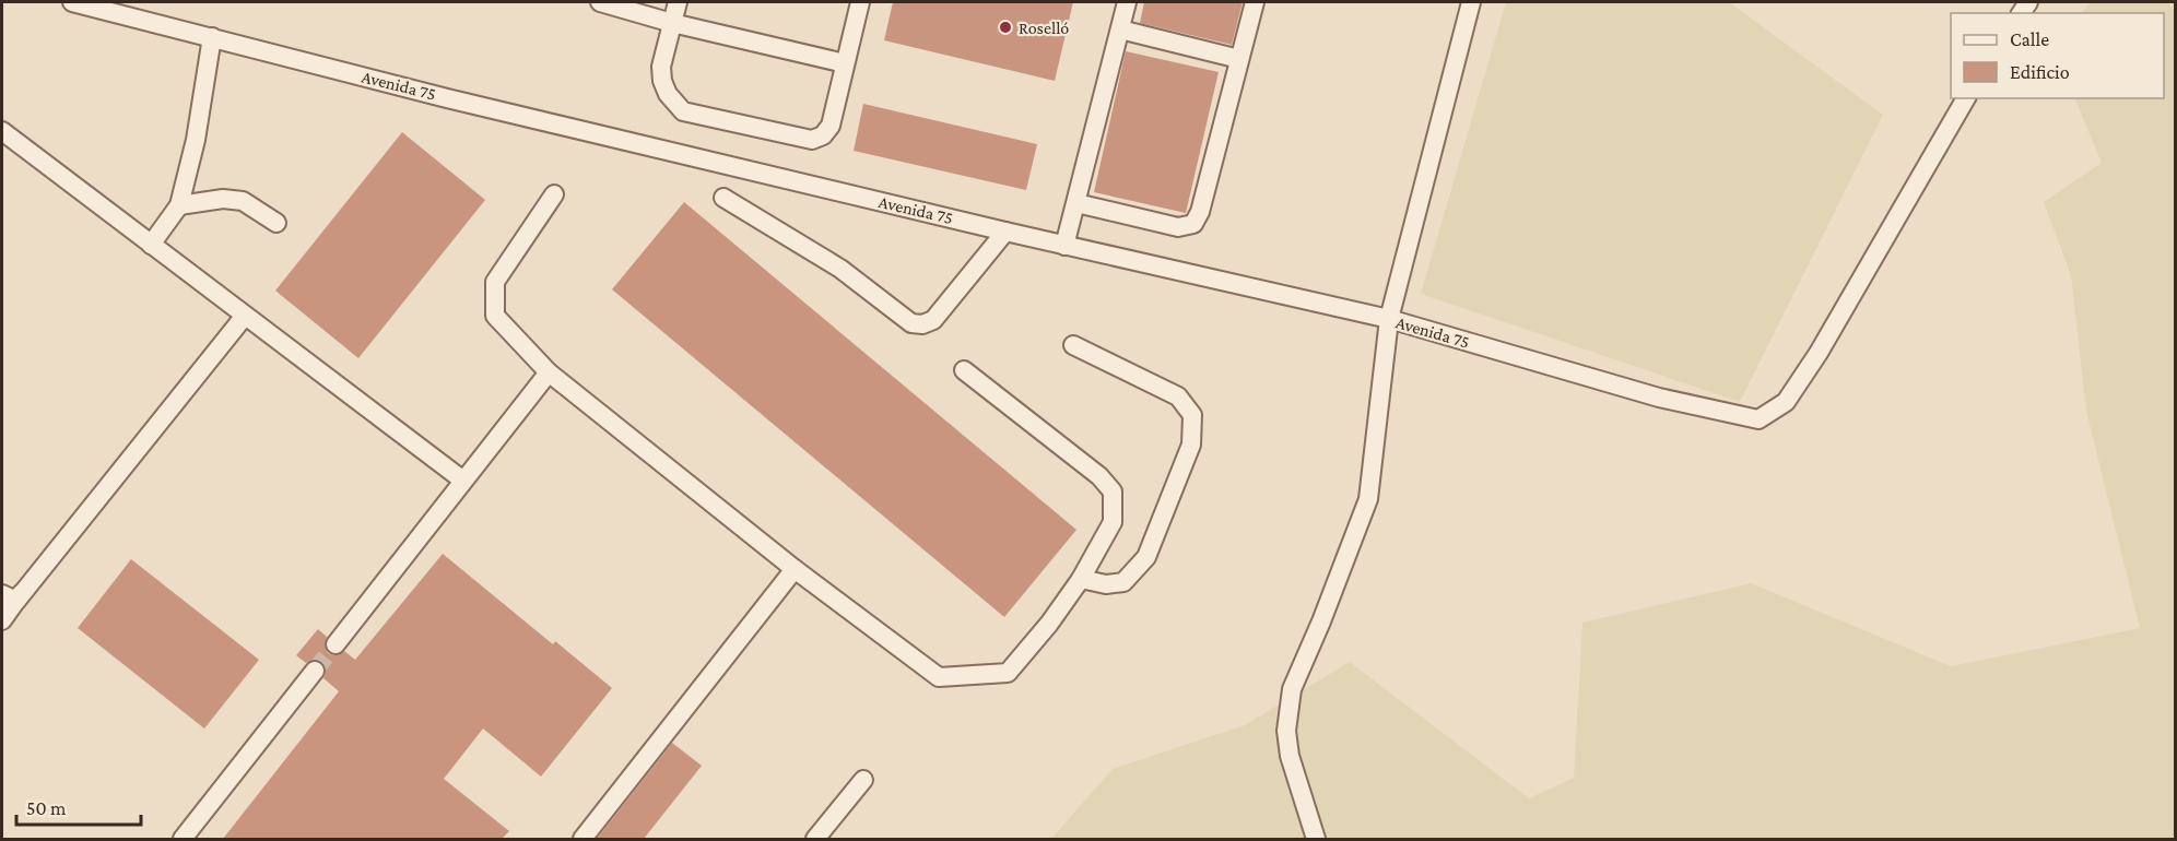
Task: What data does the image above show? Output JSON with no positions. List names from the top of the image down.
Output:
{
  "streets": {
    "street": ["Avenida 75"]
  },
  "places": ["Roselló"],
  "legend": ["Calle", "Edificio"],
  "scale_bar": "50 m"
}
